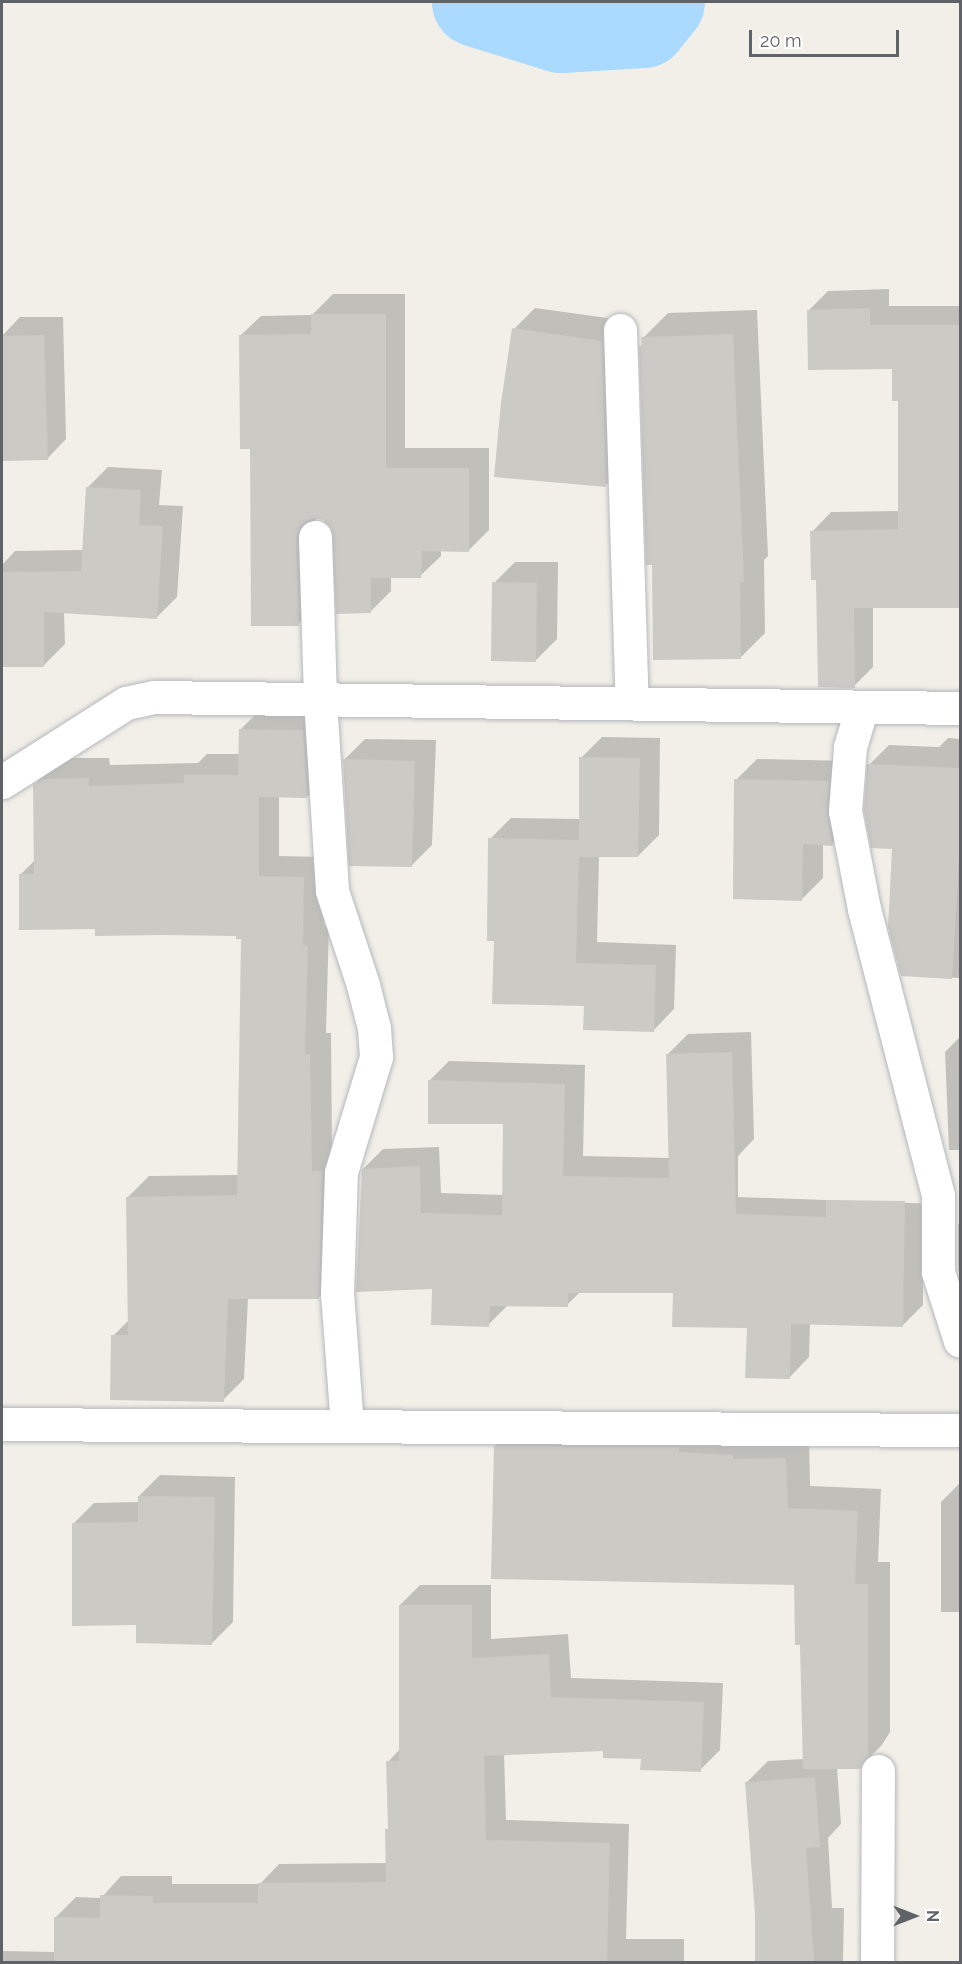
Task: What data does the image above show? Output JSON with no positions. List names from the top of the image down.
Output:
{
  "scale_bar": "20 m",
  "north": "right"
}
